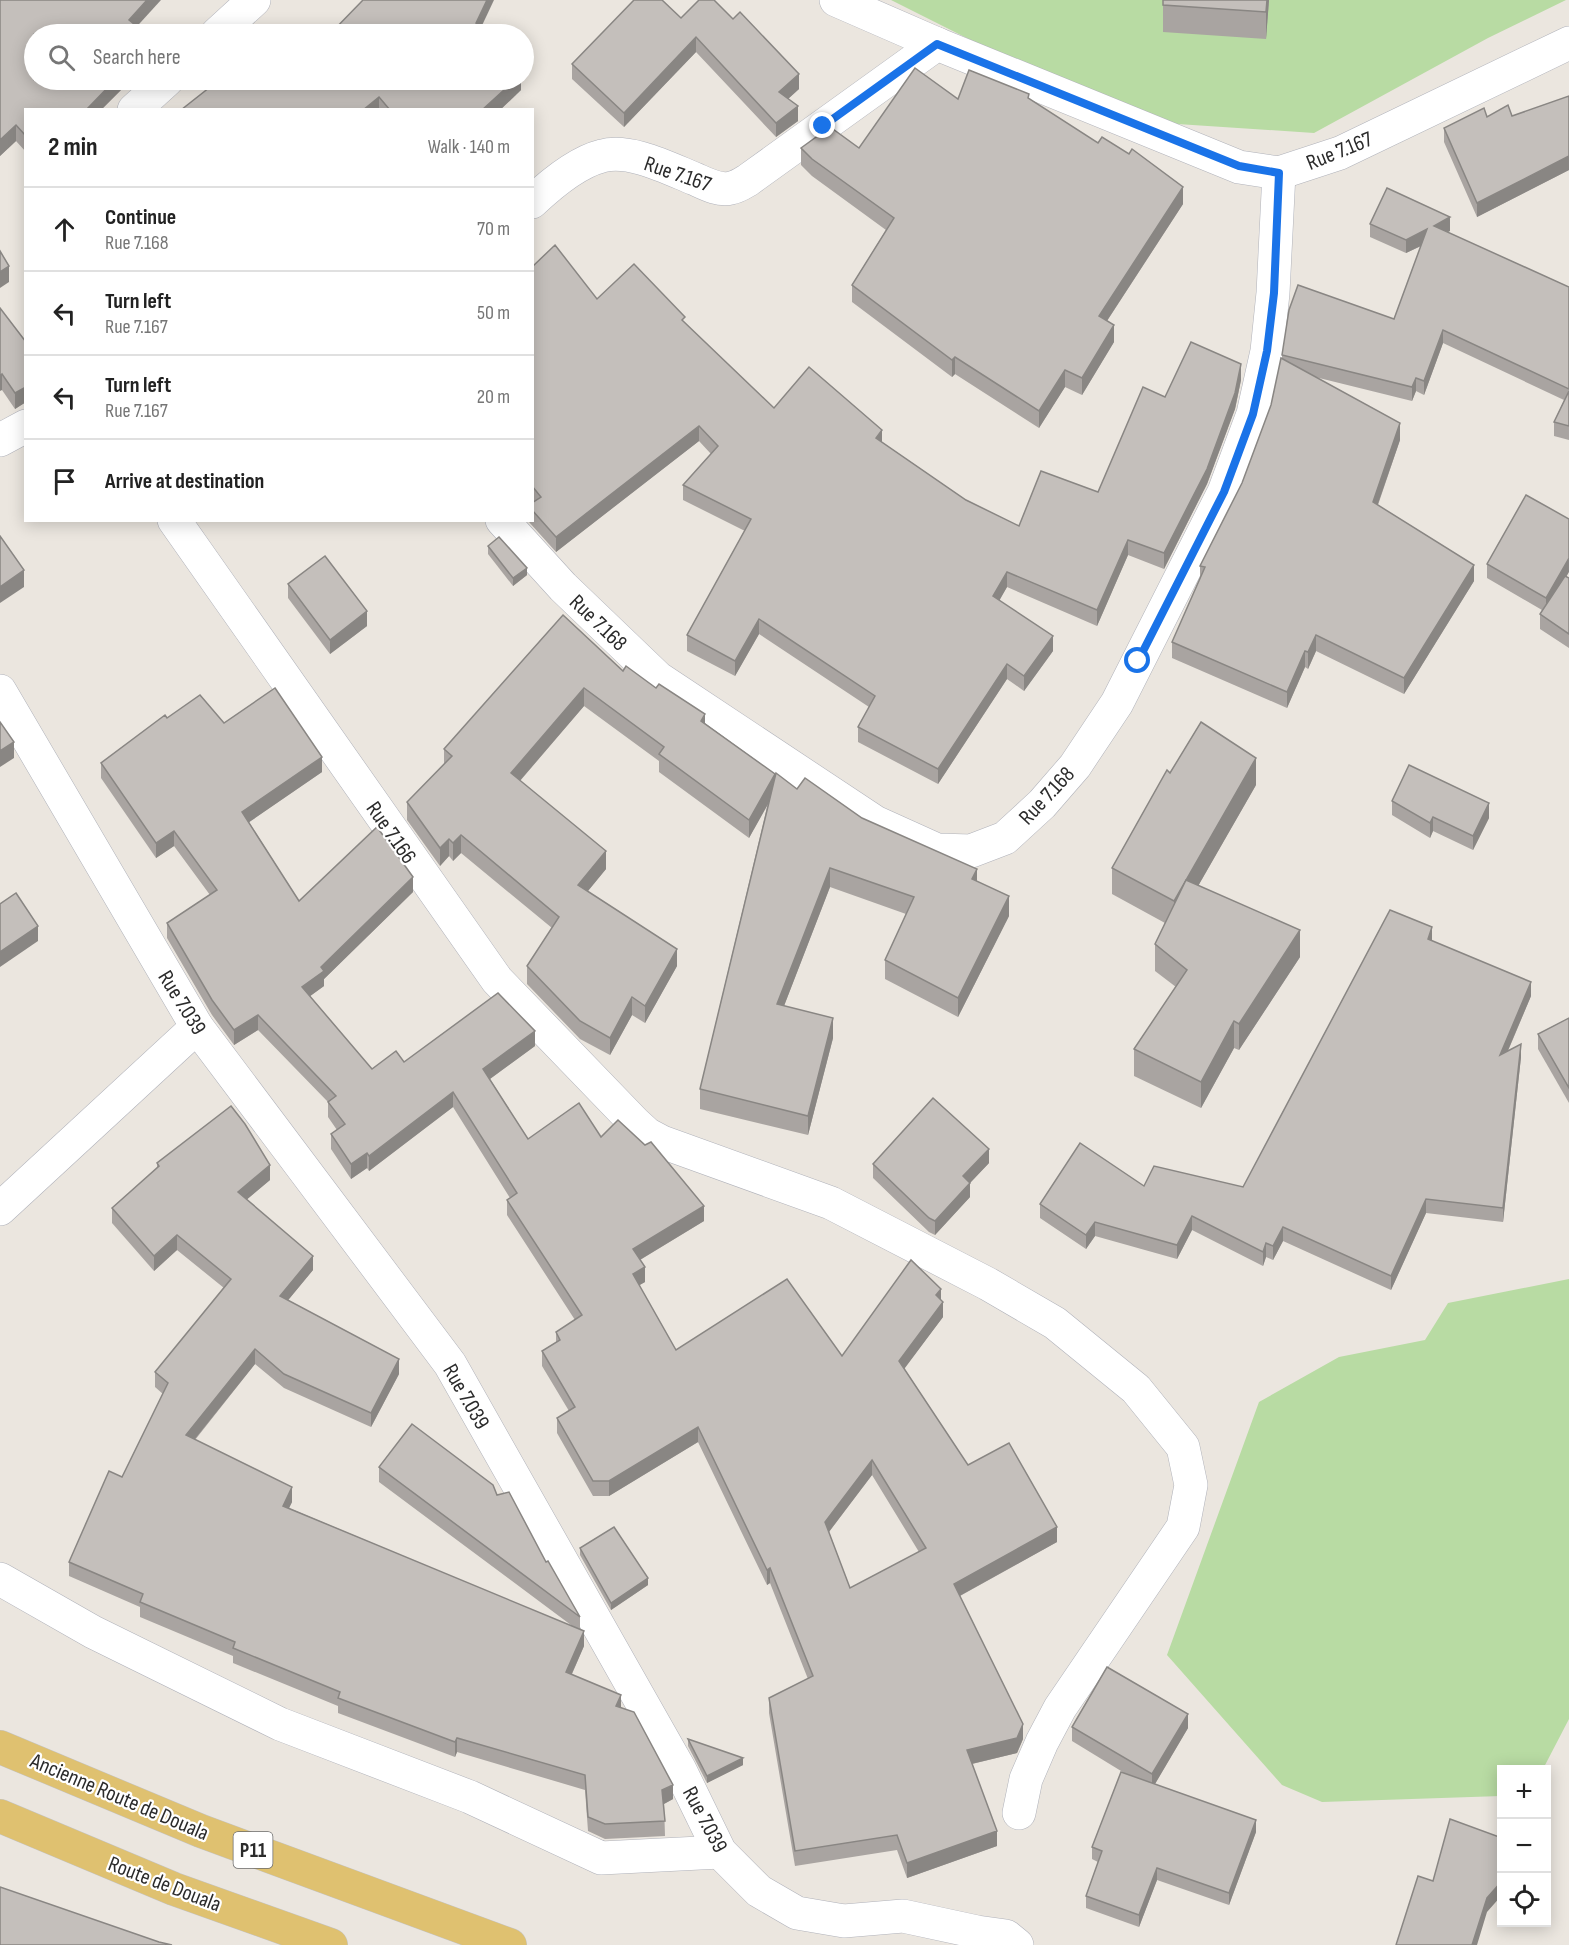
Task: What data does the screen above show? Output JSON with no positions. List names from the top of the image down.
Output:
{
  "streets": {
    "main road": ["Ancienne Route de Douala", "P11", "Route de Douala"],
    "street": [
      "Rue 7.167",
      "Rue 7.168",
      "Rue 7.166",
      "Rue 7.039"
    ]
  },
  "crossings": [
    ["Rue 7.167", "Rue 7.168"]
  ],
  "page": {
    "search": "Search here",
    "heading": ["2 min", "Walk · 140 m"],
    "list": [
      ["Continue", "Rue 7.168", "70 m"],
      ["Turn left", "Rue 7.167", "50 m"],
      ["Turn left", "Rue 7.167", "20 m"],
      "Arrive at destination"
    ],
    "map_buttons": ["+", "−"]
  }
}
